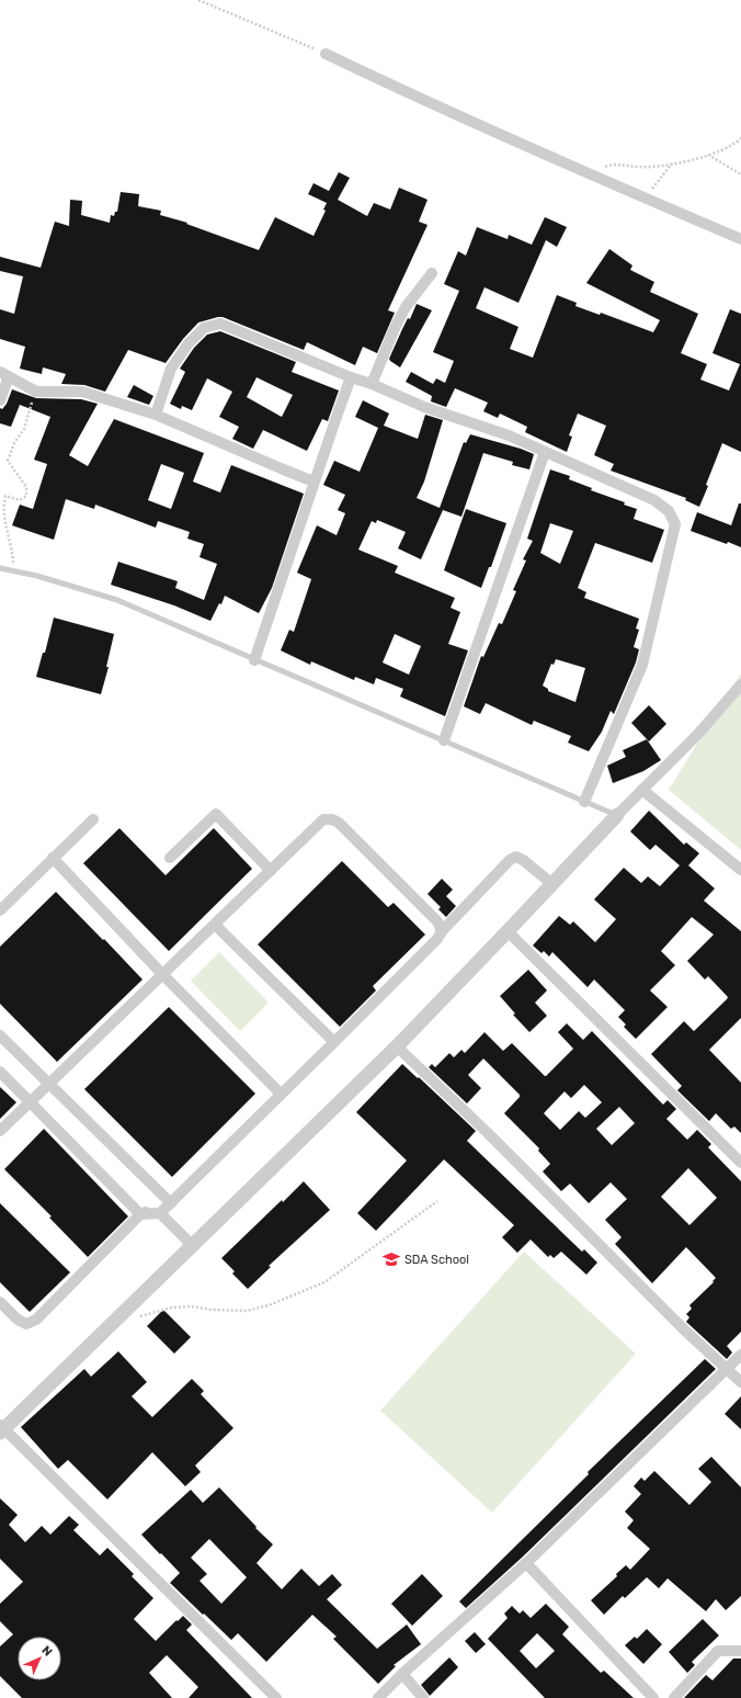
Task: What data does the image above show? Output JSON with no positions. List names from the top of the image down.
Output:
{
  "places": {
    "school or university": ["SDA School"]
  },
  "north": "top right"
}
